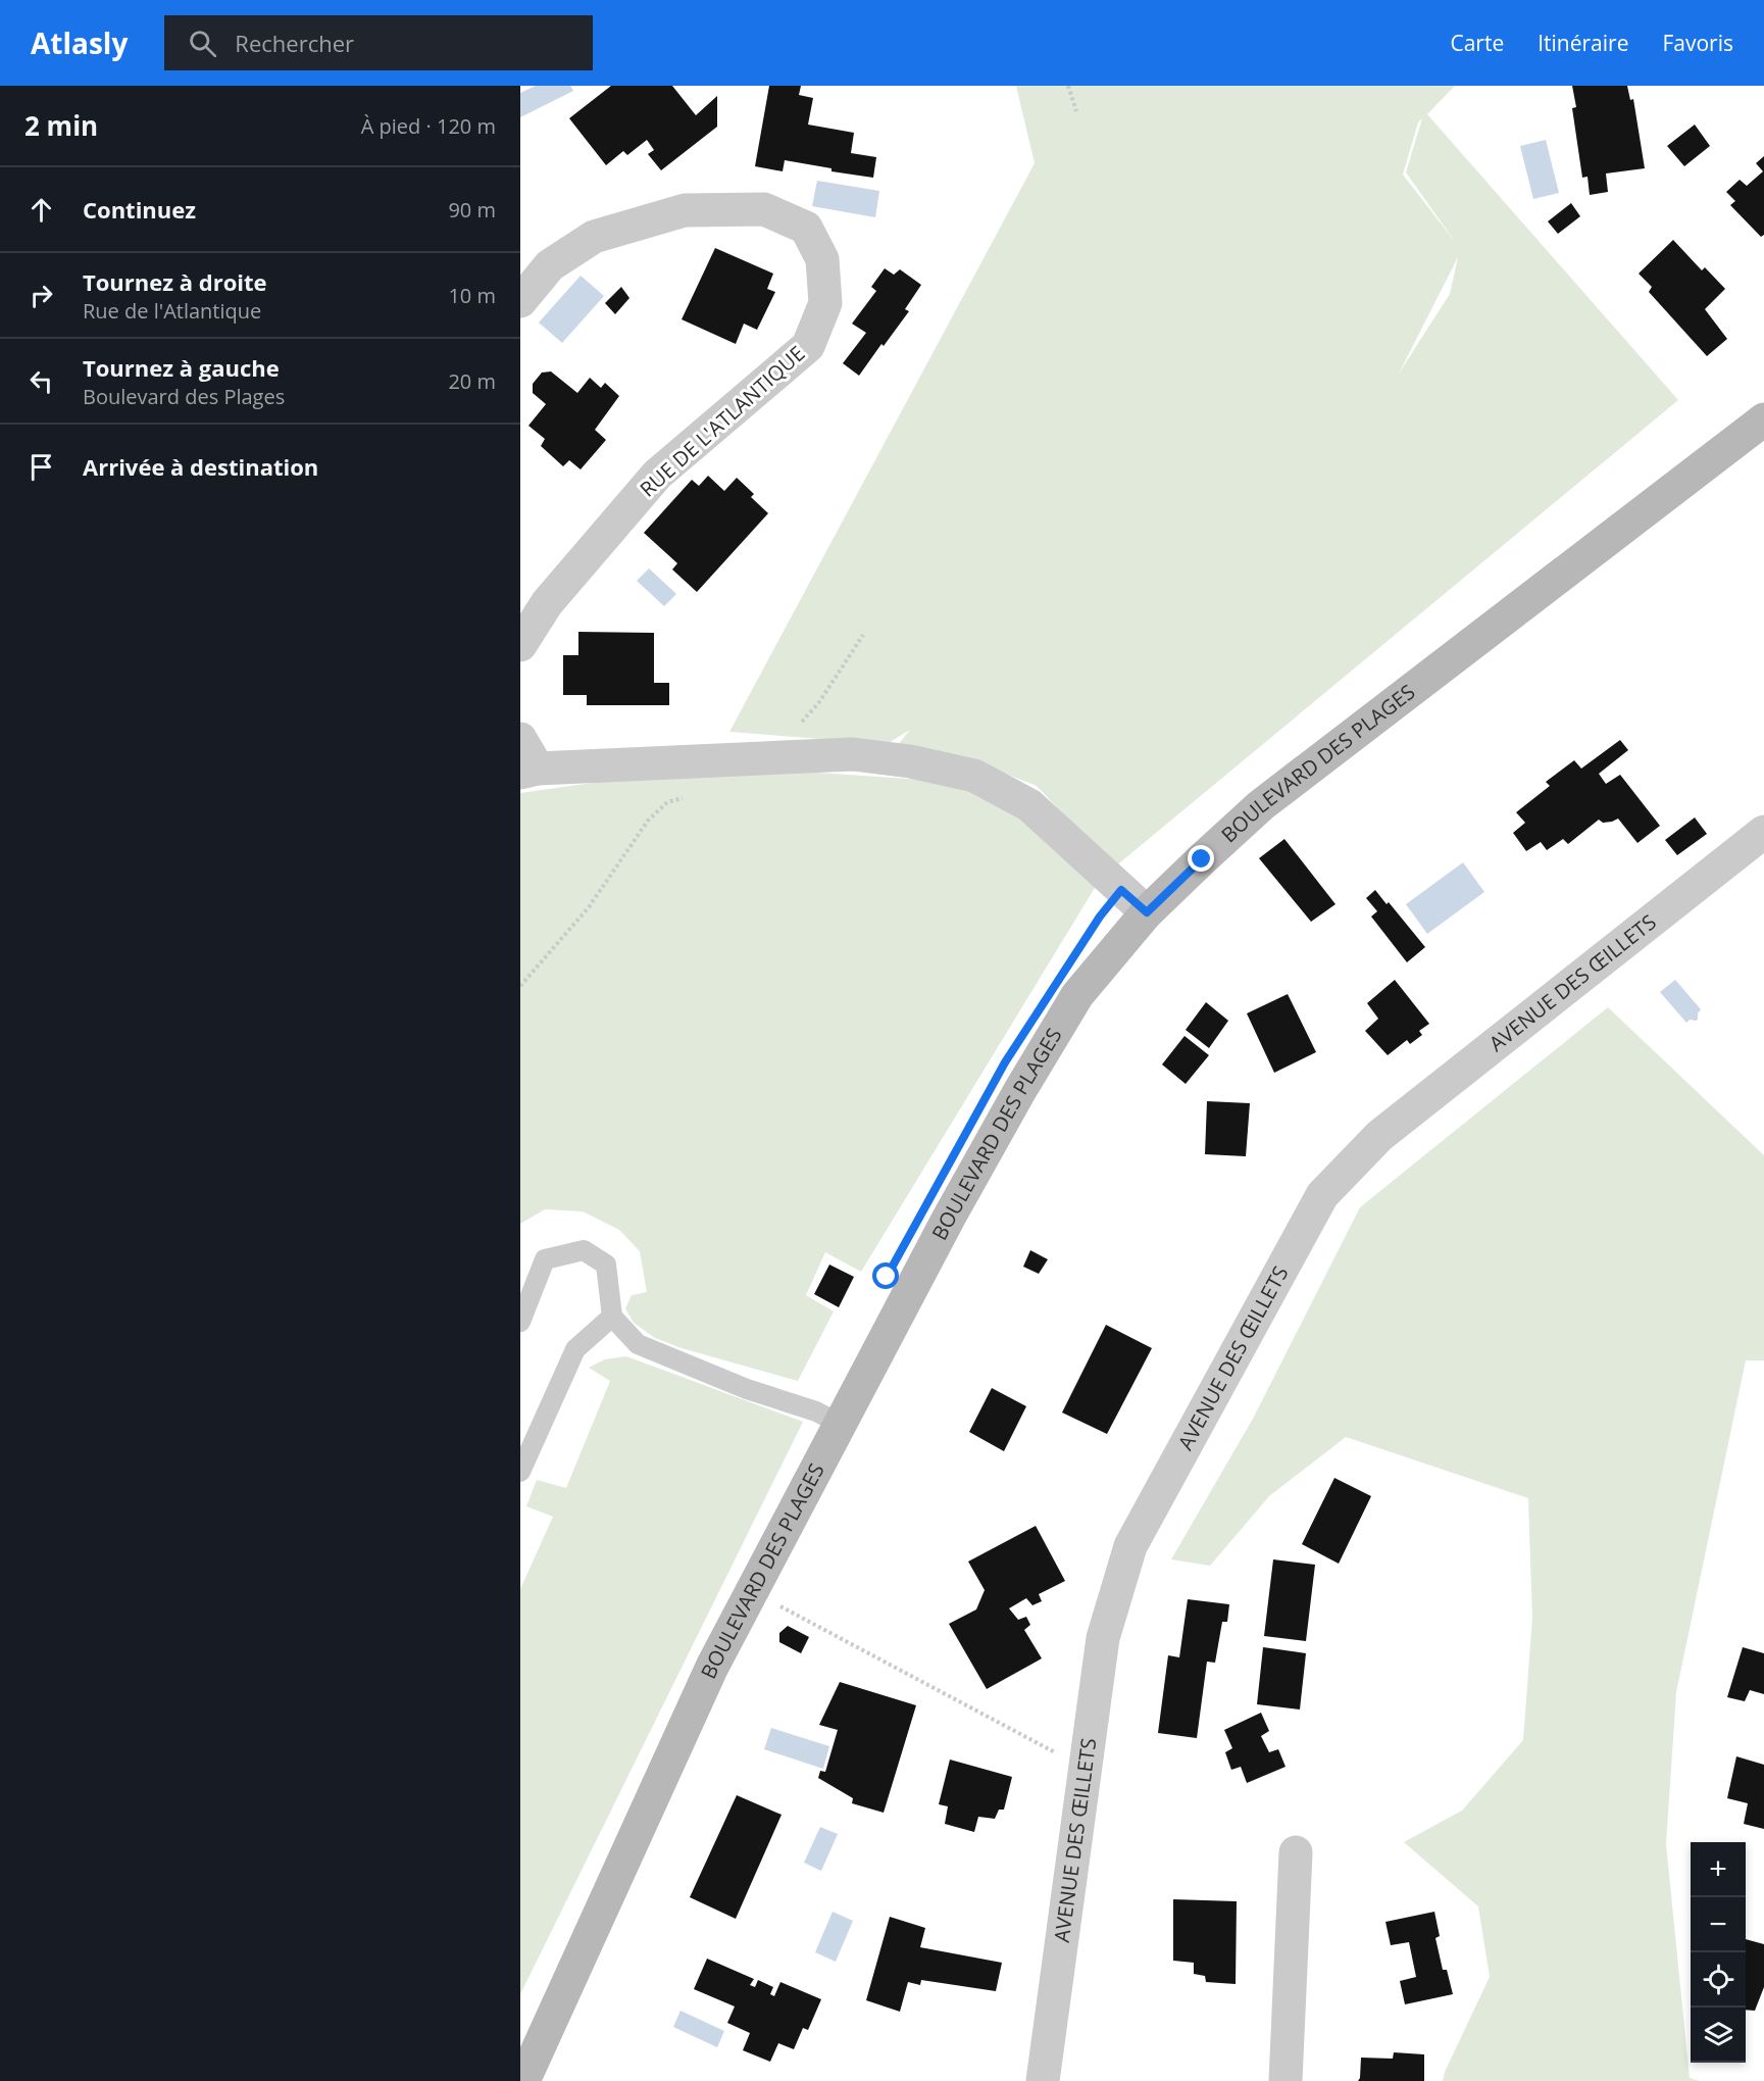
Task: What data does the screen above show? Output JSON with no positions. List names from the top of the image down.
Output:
{
  "streets": {
    "main road": ["BOULEVARD DES PLAGES"],
    "street": ["RUE DE L'ATLANTIQUE", "AVENUE DES ŒILLETS"]
  },
  "page": {
    "header": "Atlasly",
    "search": "Rechercher",
    "nav": ["Carte", "Itinéraire", "Favoris"],
    "heading": ["2 min", "À pied · 120 m"],
    "list": [
      ["Continuez", "90 m"],
      ["Tournez à droite", "Rue de l'Atlantique", "10 m"],
      ["Tournez à gauche", "Boulevard des Plages", "20 m"],
      "Arrivée à destination"
    ],
    "map_buttons": ["+", "−"]
  }
}
